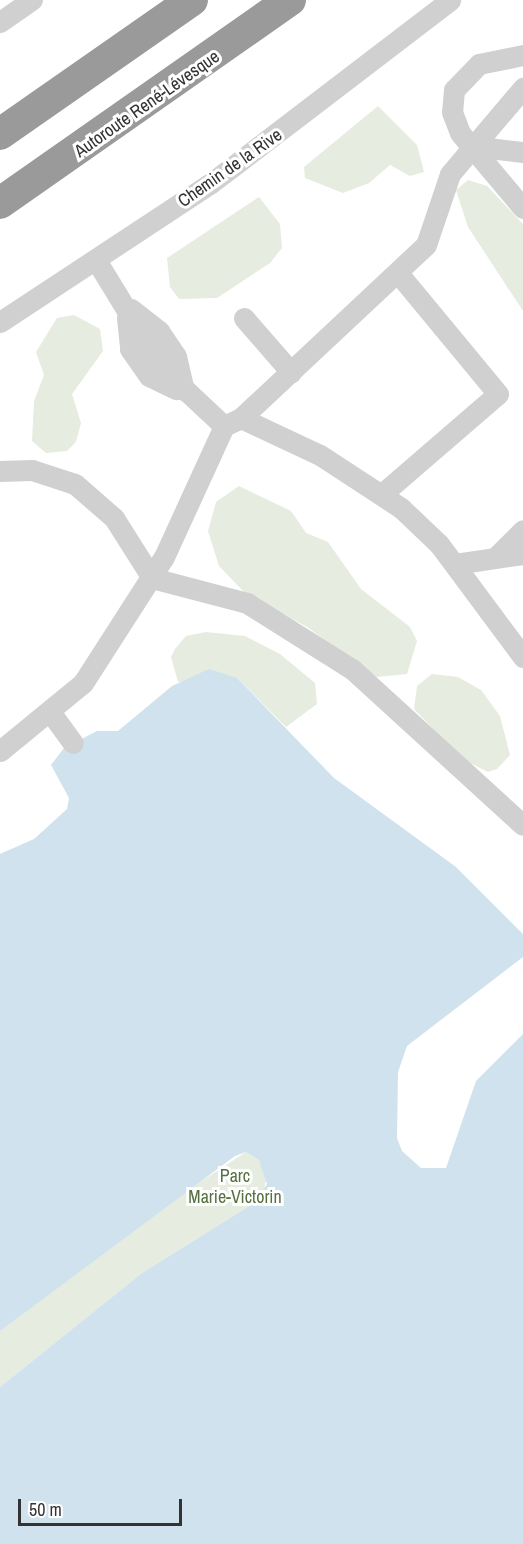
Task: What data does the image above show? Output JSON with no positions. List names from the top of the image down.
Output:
{
  "streets": {
    "highway": ["Autoroute René-Lévesque"],
    "street": ["Chemin de la Rive"]
  },
  "parks": ["Parc Marie-Victorin"],
  "scale_bar": "50 m"
}
